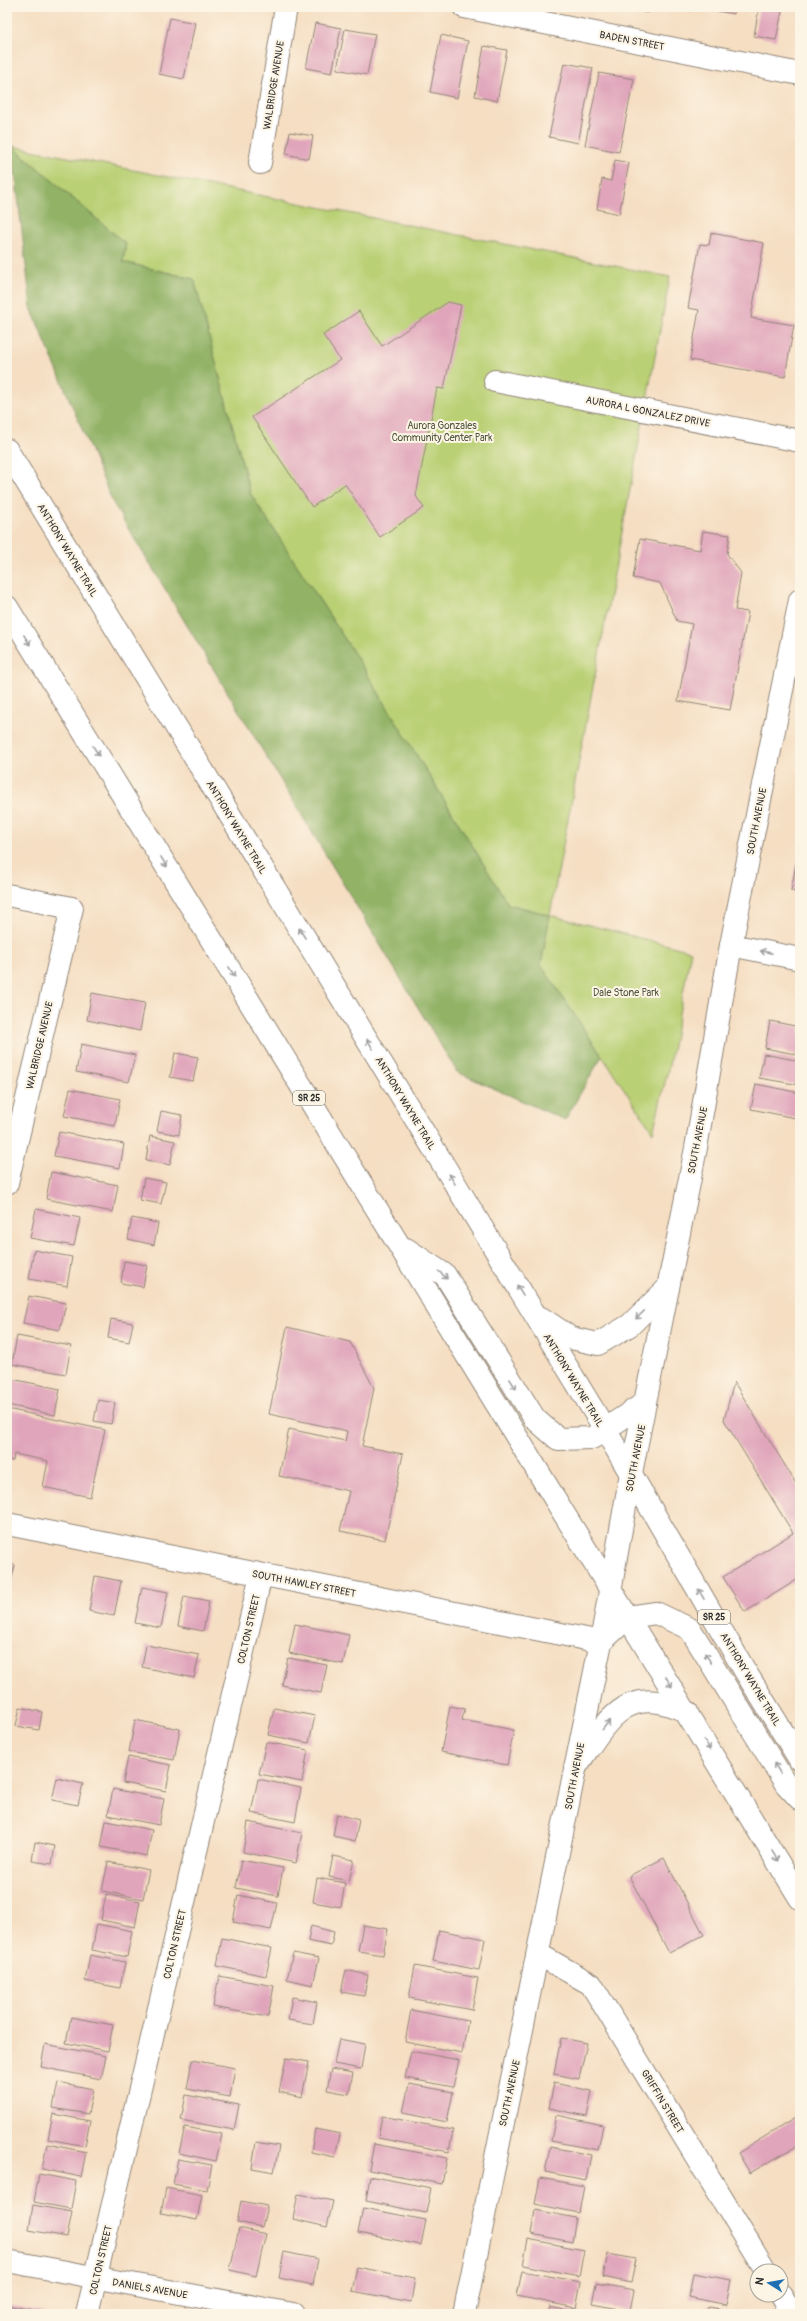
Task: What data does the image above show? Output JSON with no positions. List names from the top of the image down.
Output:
{
  "streets": {
    "main road": [
      "BADEN STREET",
      "WALBRIDGE AVENUE",
      "AURORA L GONZALEZ DRIVE",
      "ANTHONY WAYNE TRAIL",
      "SOUTH AVENUE",
      "SR 25",
      "SOUTH HAWLEY STREET",
      "COLTON STREET",
      "GRIFFIN STREET",
      "DANIELS AVENUE"
    ]
  },
  "crossings": [
    ["ANTHONY WAYNE TRAIL", "SOUTH AVENUE"],
    ["SOUTH AVENUE", "SR 25"],
    ["SOUTH AVENUE", "SOUTH HAWLEY STREET"],
    ["SOUTH AVENUE", "GRIFFIN STREET"],
    ["SOUTH HAWLEY STREET", "COLTON STREET"],
    ["COLTON STREET", "DANIELS AVENUE"]
  ],
  "parks": ["Aurora Gonzales Community Center Park", "Dale Stone Park"],
  "north": "left"
}
